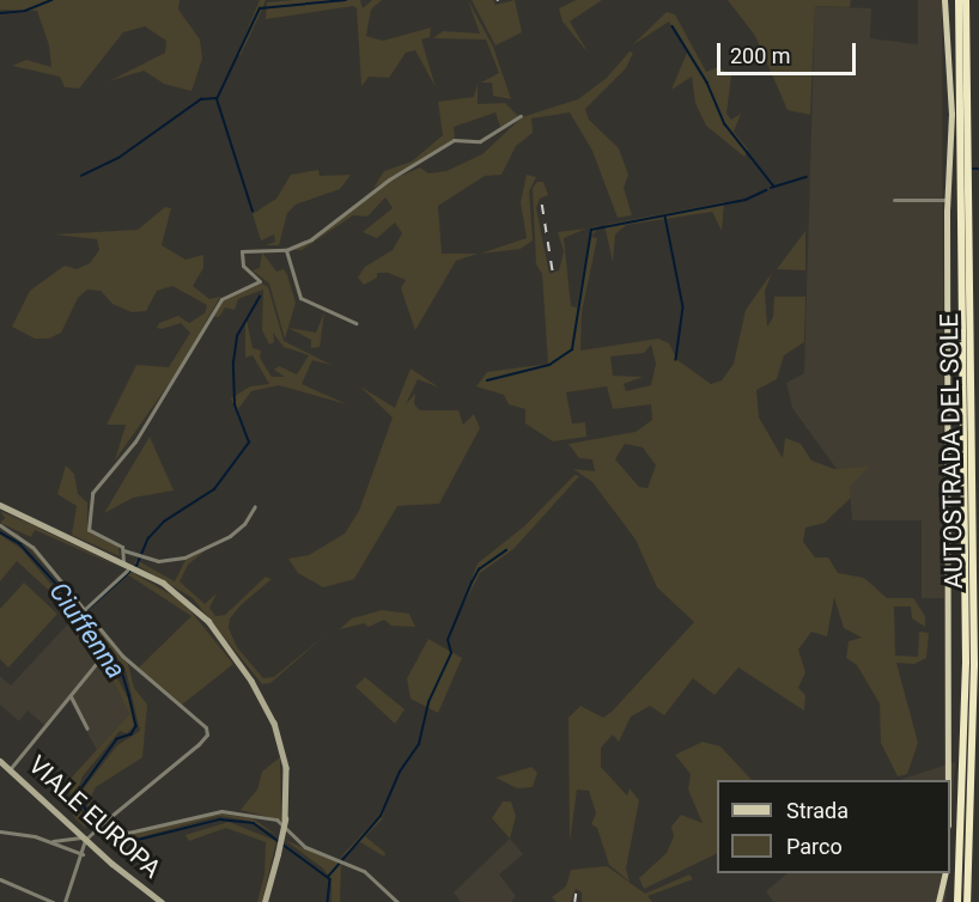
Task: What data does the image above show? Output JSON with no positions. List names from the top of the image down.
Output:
{
  "streets": {
    "highway": ["AUTOSTRADA DEL SOLE"],
    "main road": ["VIALE EUROPA"]
  },
  "water": ["Ciuffenna"],
  "legend": ["Strada", "Parco"],
  "scale_bar": "200 m"
}
